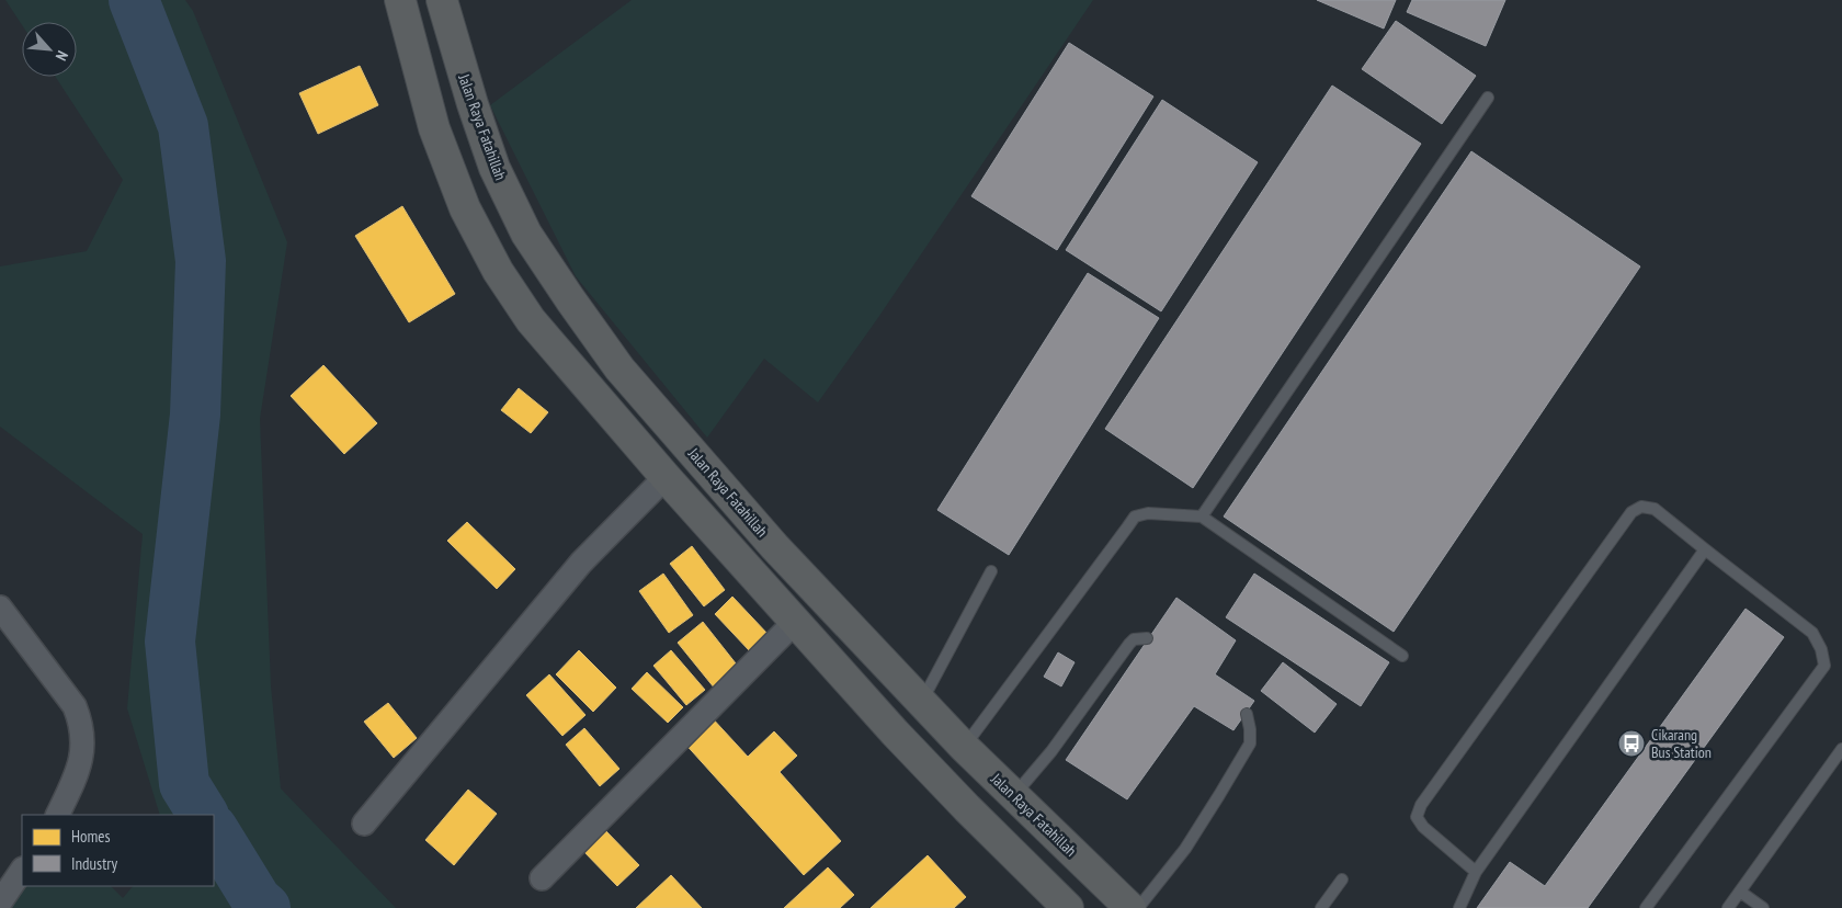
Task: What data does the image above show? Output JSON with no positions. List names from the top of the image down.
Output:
{
  "streets": {
    "highway": ["Jalan Raya Fatahillah"]
  },
  "places": {
    "bus stop": ["Cikarang Bus Station"]
  },
  "legend": ["Homes", "Industry"],
  "north": "bottom right"
}
